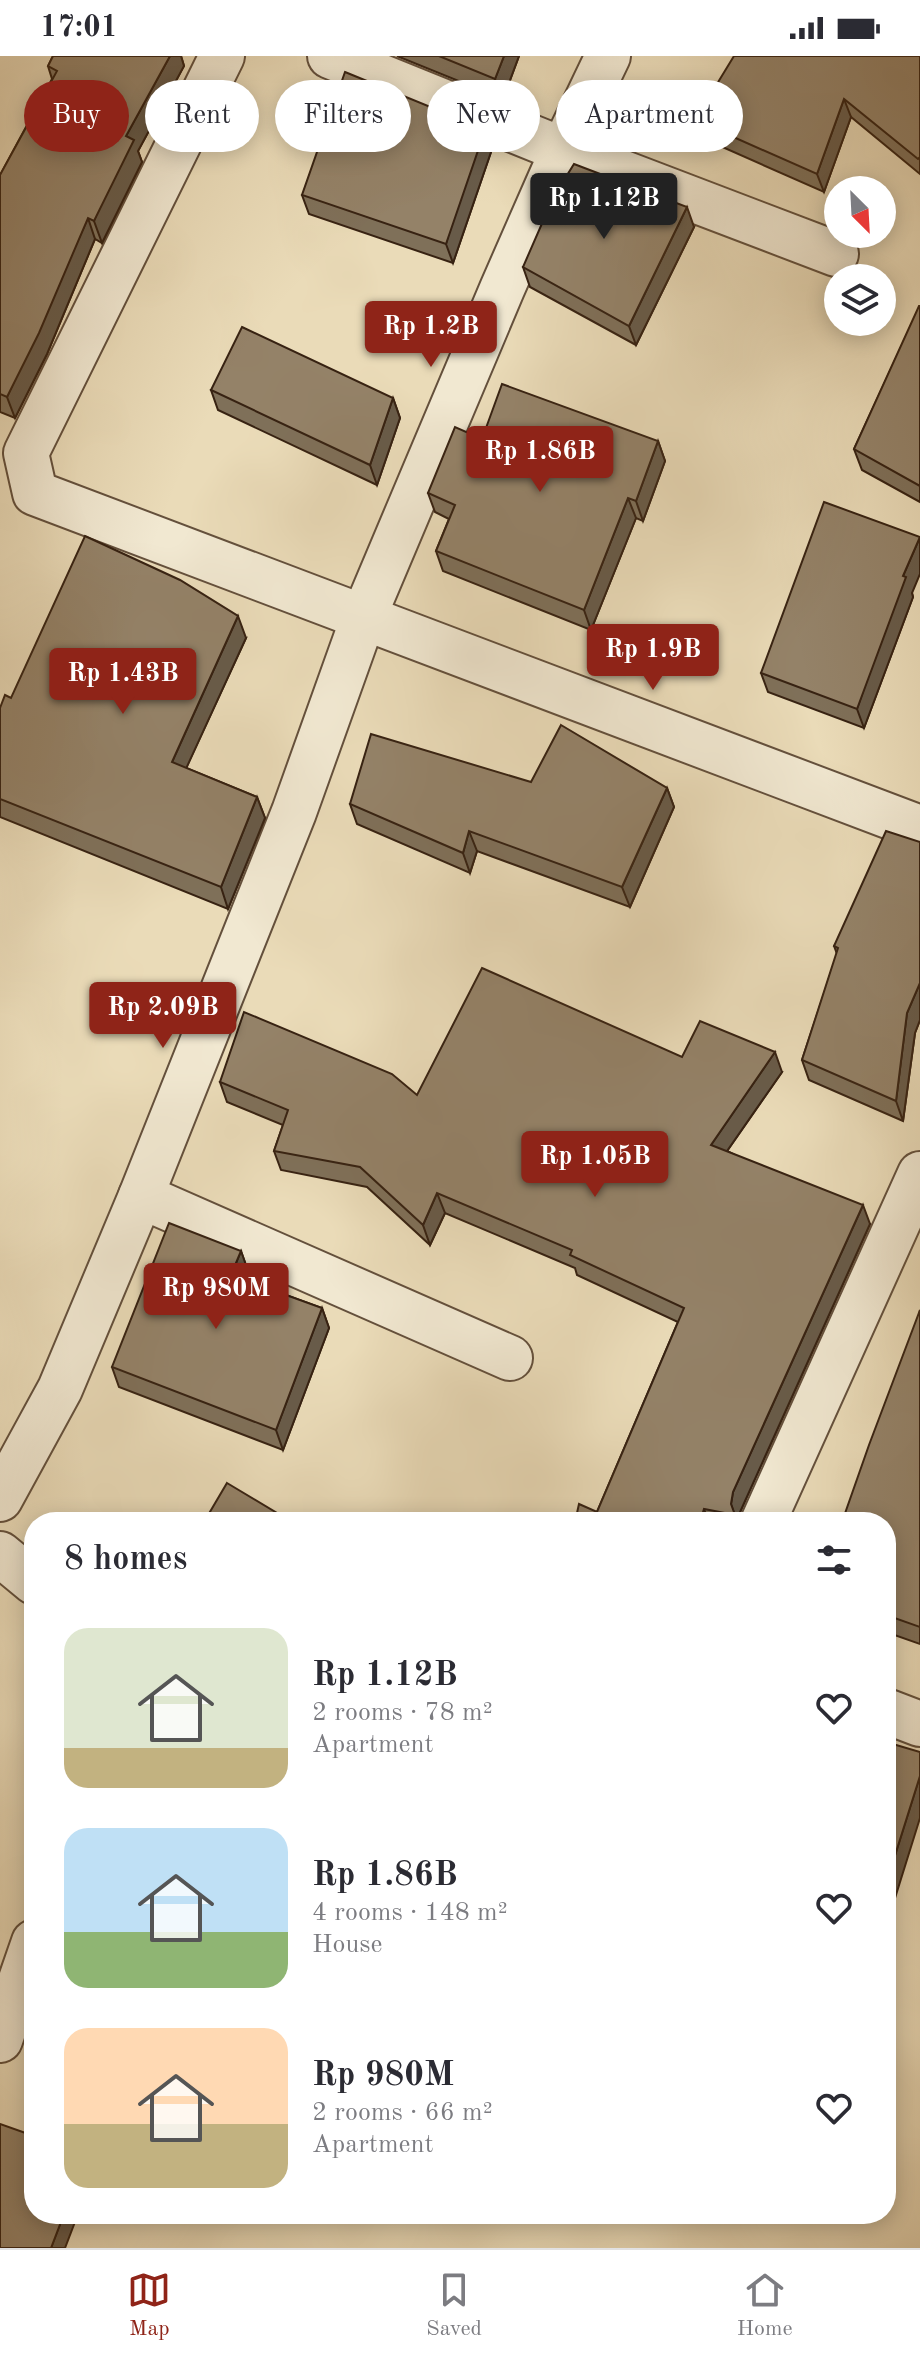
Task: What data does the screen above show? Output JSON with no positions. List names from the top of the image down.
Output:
{
  "north": "bottom right",
  "page": {
    "status": "17:01",
    "chip": [
      "Buy",
      "Rent",
      "Filters",
      "New",
      "Apartment"
    ],
    "price": [
      "Rp 1.12B",
      "Rp 1.2B",
      "Rp 1.86B",
      "Rp 1.9B",
      "Rp 1.43B",
      "Rp 2.09B",
      "Rp 1.05B",
      "Rp 980M"
    ],
    "heading": "8 homes",
    "list": [
      {
        "name": "Rp 1.12B",
        "note": "2 rooms · 78 m² · Apartment"
      },
      {
        "name": "Rp 1.86B",
        "note": "4 rooms · 148 m² · House"
      },
      {
        "name": "Rp 980M",
        "note": "2 rooms · 66 m² · Apartment"
      }
    ],
    "tabs": ["Map", "Saved", "Home"]
  }
}
